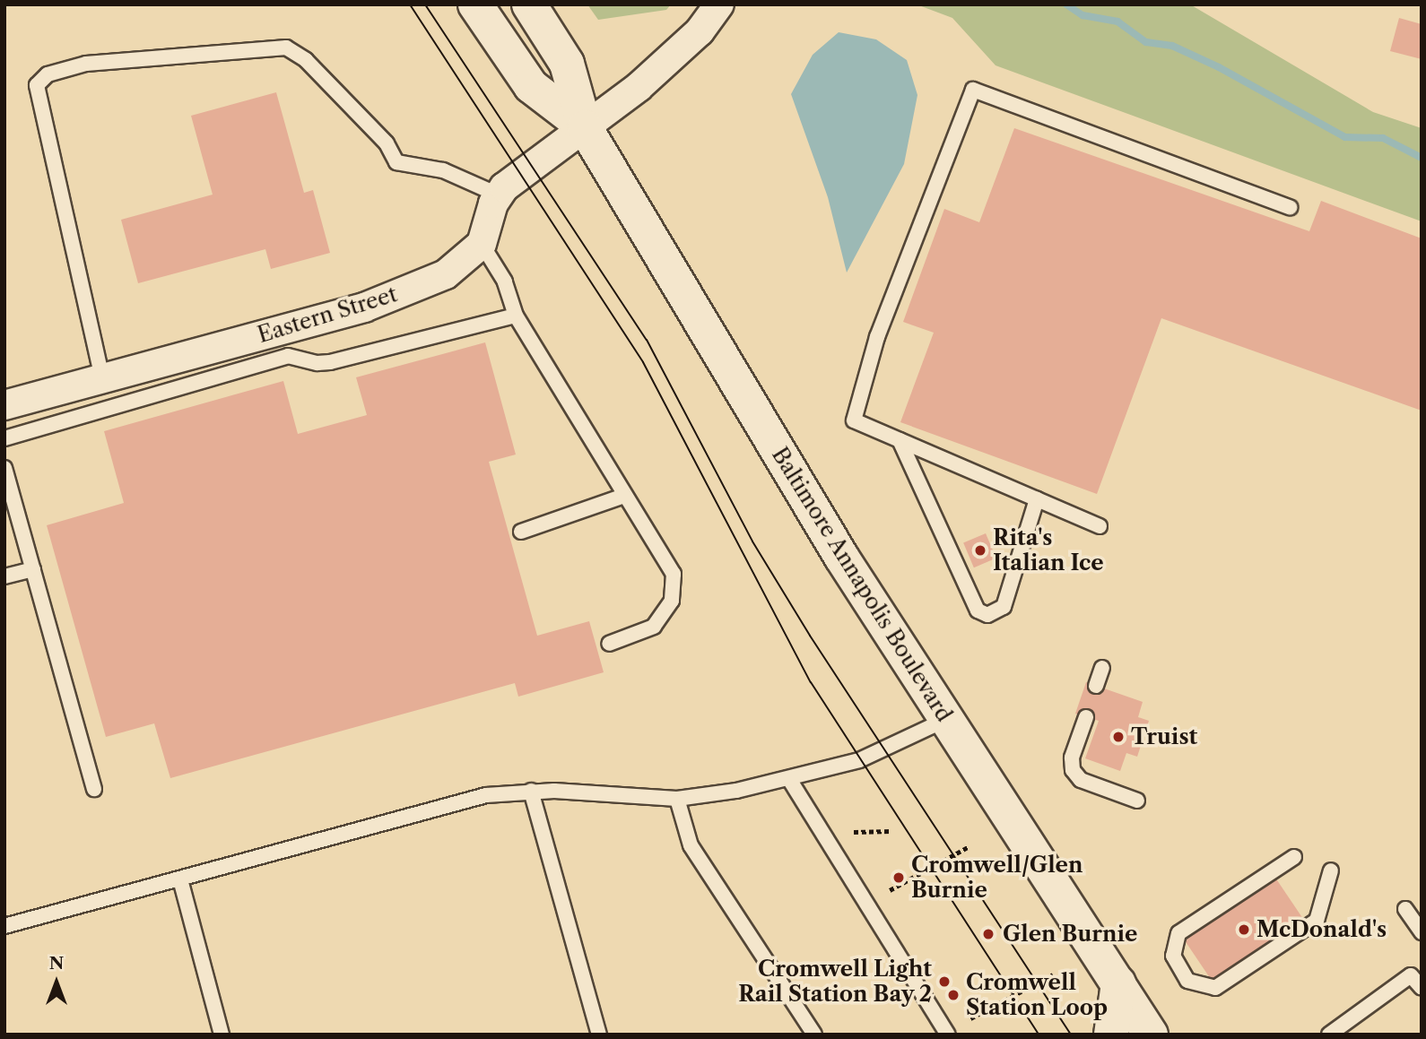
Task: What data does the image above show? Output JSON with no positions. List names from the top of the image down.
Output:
{
  "streets": {
    "main road": ["Baltimore Annapolis Boulevard"],
    "street": ["Eastern Street"]
  },
  "places": [
    "Rita's Italian Ice",
    "Truist",
    "Cromwell/Glen Burnie",
    "McDonald's",
    "Glen Burnie",
    "Cromwell Light Rail Station Bay 2",
    "Cromwell Station Loop"
  ],
  "north": "top"
}
